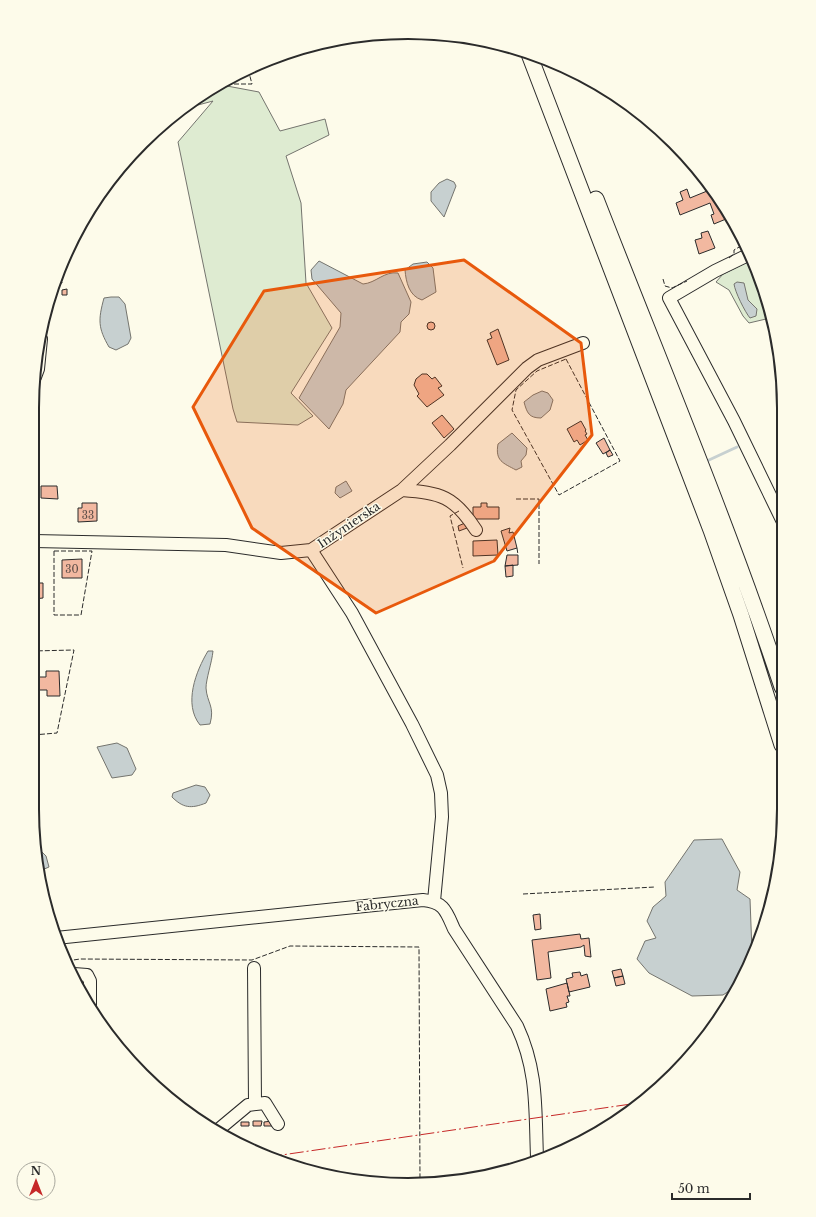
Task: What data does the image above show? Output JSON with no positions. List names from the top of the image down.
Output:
{
  "streets": {
    "street": ["Inżynierska", "Fabryczna"]
  },
  "house_numbers": ["33", "30"],
  "scale_bar": "50 m",
  "north": "top"
}
